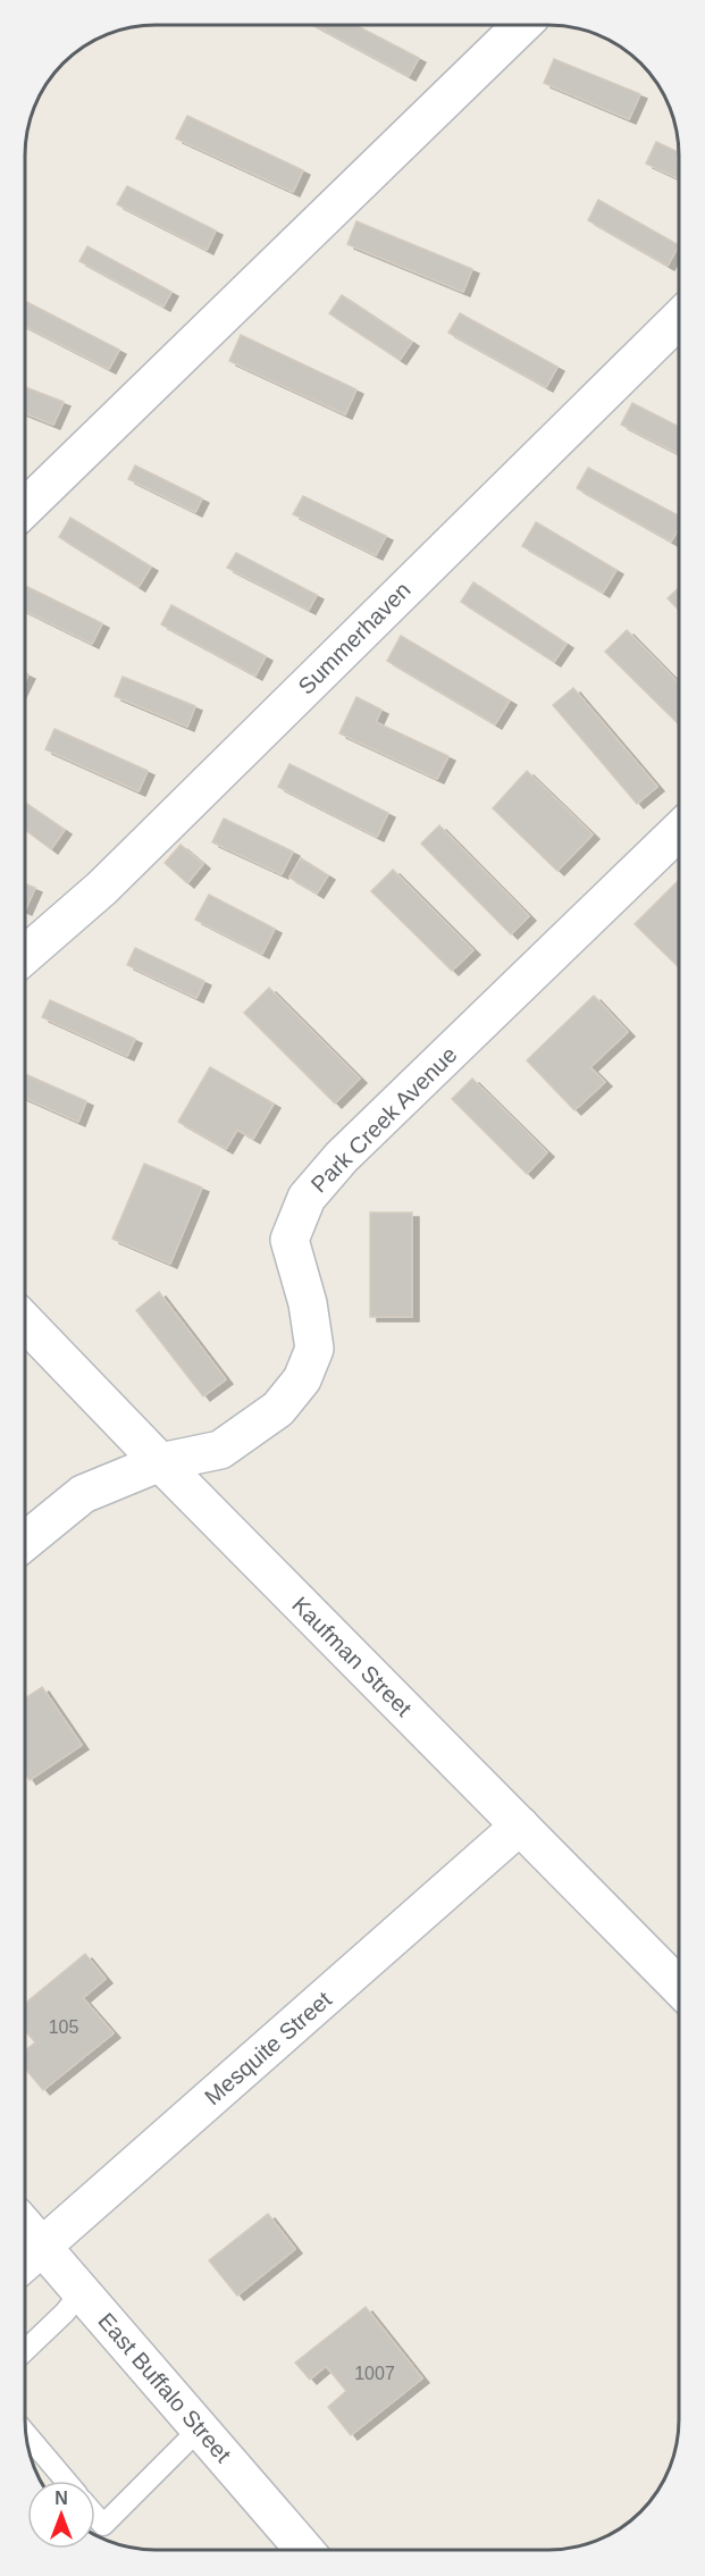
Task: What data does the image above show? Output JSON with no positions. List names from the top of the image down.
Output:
{
  "streets": {
    "street": [
      "Summerhaven",
      "Park Creek Avenue",
      "Kaufman Street",
      "Mesquite Street",
      "East Buffalo Street"
    ]
  },
  "crossings": [
    ["Park Creek Avenue", "Kaufman Street"],
    ["Kaufman Street", "Mesquite Street"],
    ["Mesquite Street", "East Buffalo Street"]
  ],
  "house_numbers": ["105", "1007"],
  "north": "top"
}
